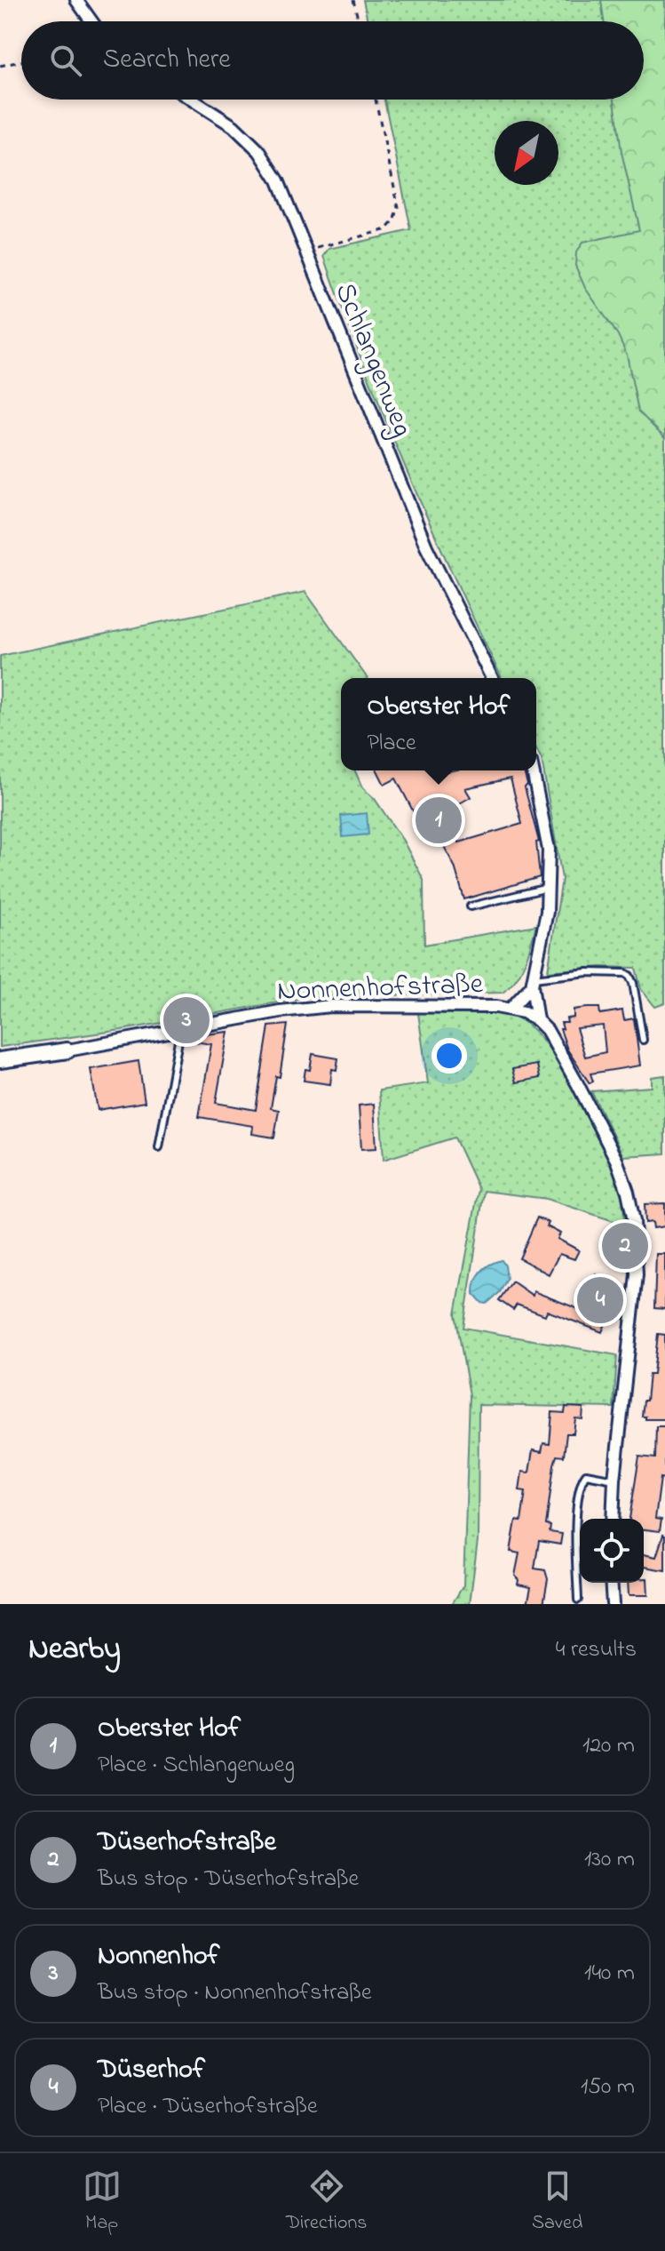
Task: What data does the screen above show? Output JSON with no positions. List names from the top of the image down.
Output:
{
  "streets": {
    "street": ["Schlangenweg", "Nonnenhofstraße"]
  },
  "north": "bottom left",
  "page": {
    "search": "Search here",
    "popup": ["Oberster Hof", "Place"],
    "pins": [
      "1",
      "3",
      "2",
      "4"
    ],
    "heading": ["Nearby", "4 results"],
    "list": [
      {
        "mark": "1",
        "name": "Oberster Hof",
        "note": "Place · Schlangenweg",
        "value": "120 m"
      },
      {
        "mark": "2",
        "name": "Düserhofstraße",
        "note": "Bus stop · Düserhofstraße",
        "value": "130 m"
      },
      {
        "mark": "3",
        "name": "Nonnenhof",
        "note": "Bus stop · Nonnenhofstraße",
        "value": "140 m"
      },
      {
        "mark": "4",
        "name": "Düserhof",
        "note": "Place · Düserhofstraße",
        "value": "150 m"
      }
    ],
    "nav": ["Map", "Directions", "Saved"]
  }
}
